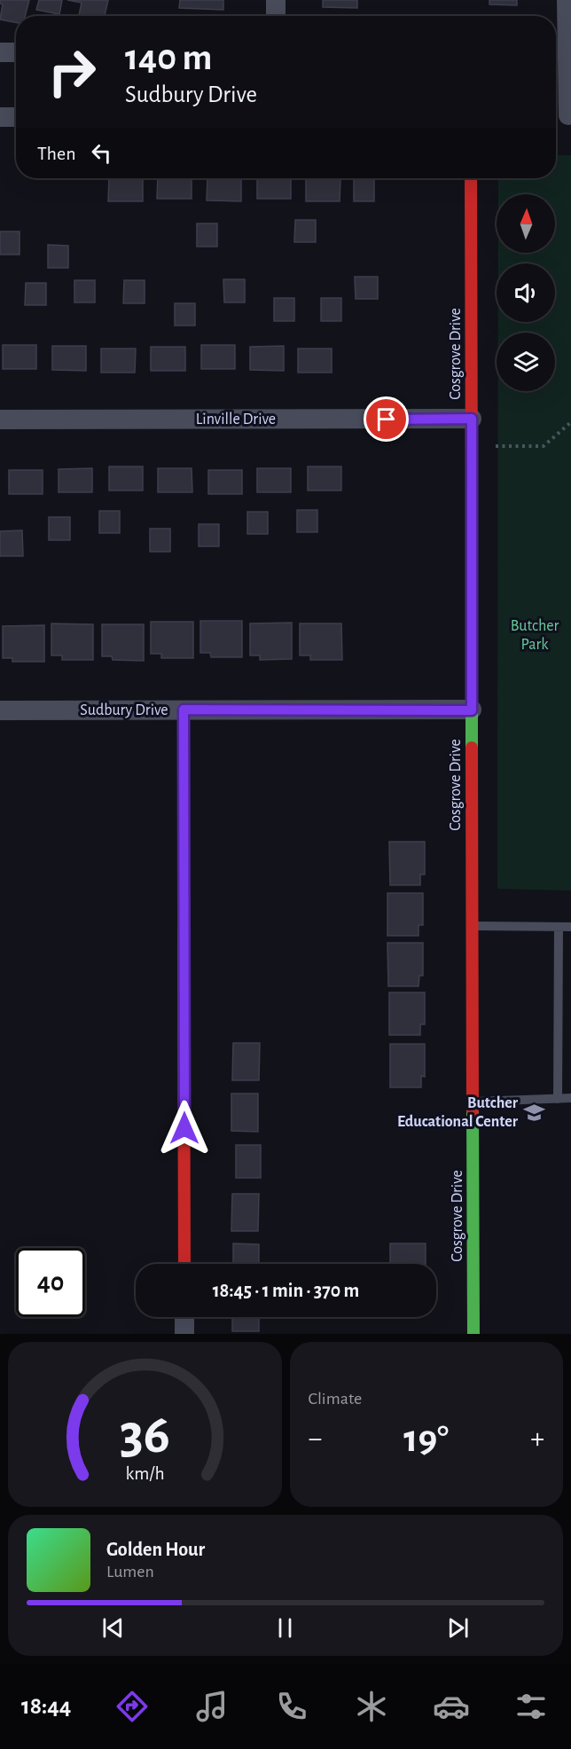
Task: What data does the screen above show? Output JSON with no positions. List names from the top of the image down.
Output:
{
  "streets": {
    "street": ["Cosgrove Drive", "Linville Drive", "Sudbury Drive"]
  },
  "crossings": [
    ["Cosgrove Drive", "Linville Drive"],
    ["Cosgrove Drive", "Sudbury Drive"]
  ],
  "parks": ["Butcher Park"],
  "places": {
    "school or university": ["Butcher Educational Center"]
  },
  "north": "top",
  "page": {
    "turn": ["140 m", "Sudbury Drive"],
    "then": "Then",
    "limit": "40",
    "trip": "18:45 · 1 min · 370 m",
    "tile": "Climate",
    "heat": ["−", "19°", "+"],
    "song": ["Golden Hour", "Lumen"],
    "tabs": "18:44",
    "gauge": ["36", "km/h"]
  }
}
